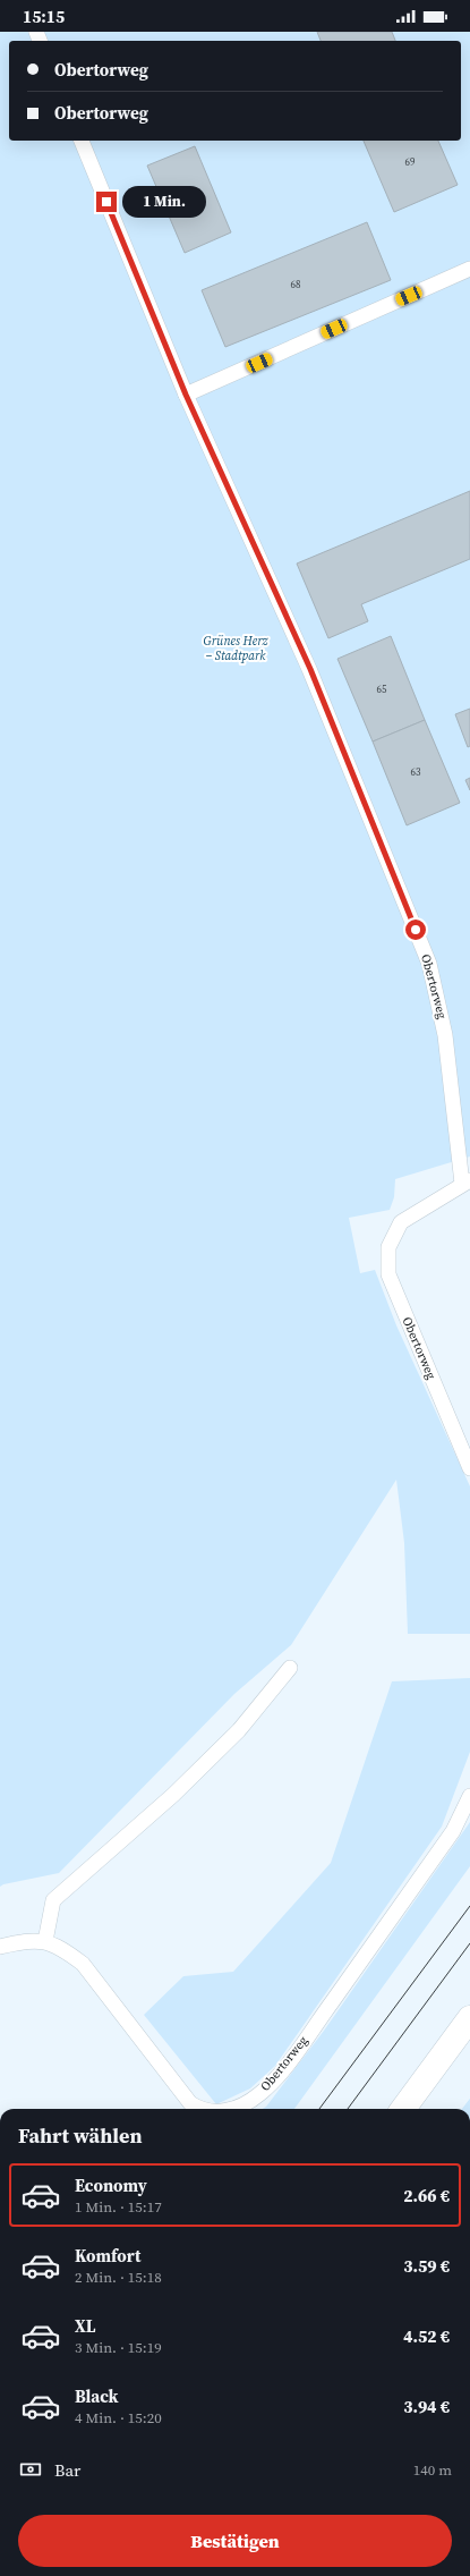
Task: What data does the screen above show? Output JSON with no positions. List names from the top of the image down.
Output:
{
  "streets": {
    "lane": ["Obertorweg"]
  },
  "parks": ["Grünes Herz – Stadtpark"],
  "house_numbers": [
    "69",
    "68",
    "65",
    "63"
  ],
  "page": {
    "status": "15:15",
    "banner": ["Obertorweg", "Obertorweg"],
    "bubble": "1 Min.",
    "heading": "Fahrt wählen",
    "list": [
      {
        "name": "Economy",
        "note": "1 Min. · 15:17",
        "value": "2.66 €"
      },
      {
        "name": "Komfort",
        "note": "2 Min. · 15:18",
        "value": "3.59 €"
      },
      {
        "name": "XL",
        "note": "3 Min. · 15:19",
        "value": "4.52 €"
      },
      {
        "name": "Black",
        "note": "4 Min. · 15:20",
        "value": "3.94 €"
      }
    ],
    "pay": ["Bar", "140 m"],
    "buttons": "Bestätigen"
  }
}
